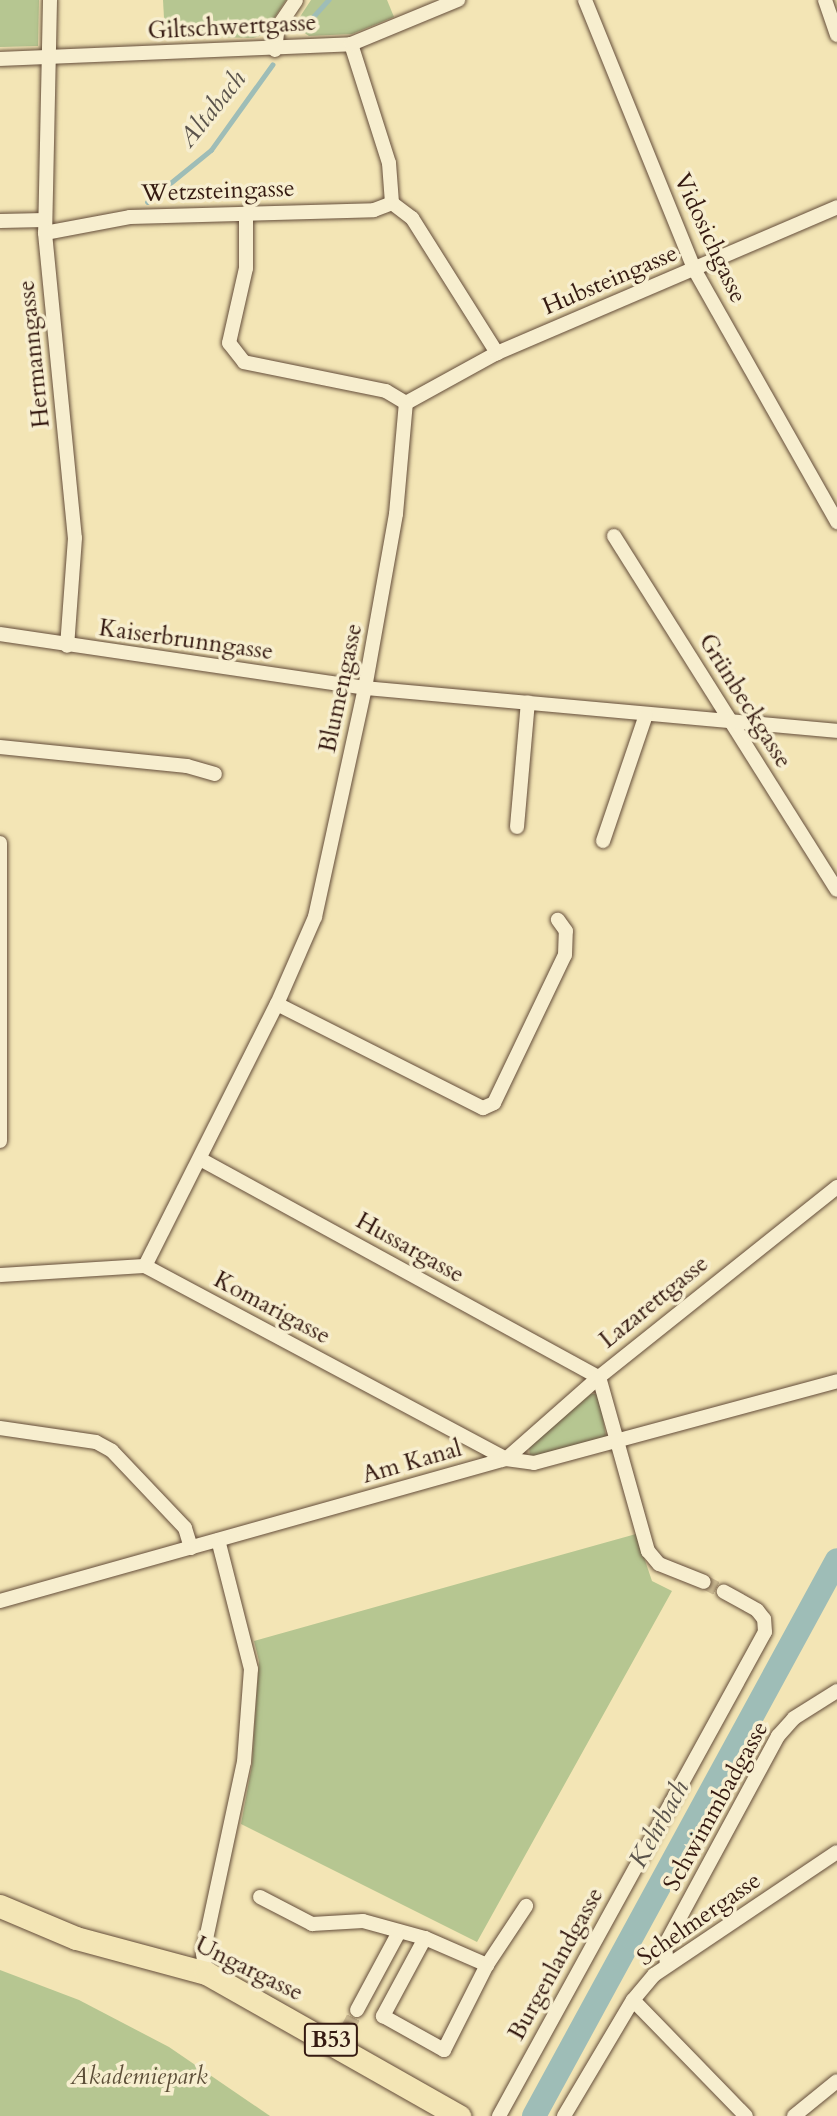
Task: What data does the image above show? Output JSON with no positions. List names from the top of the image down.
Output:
{
  "streets": {
    "main road": ["Ungargasse", "B53"],
    "street": [
      "Giltschwertgasse",
      "Wetzsteingasse",
      "Vidosichgasse",
      "Hubsteingasse",
      "Hermanngasse",
      "Kaiserbrunngasse",
      "Blumengasse",
      "Grünbeckgasse",
      "Hussargasse",
      "Lazarettgasse",
      "Komarigasse",
      "Am Kanal",
      "Schwimmbadgasse",
      "Schelmergasse",
      "Burgenlandgasse"
    ]
  },
  "crossings": [
    ["Giltschwertgasse", "Hermanngasse"],
    ["Wetzsteingasse", "Hermanngasse"],
    ["Vidosichgasse", "Hubsteingasse"],
    ["Hubsteingasse", "Blumengasse"],
    ["Hermanngasse", "Kaiserbrunngasse"],
    ["Kaiserbrunngasse", "Blumengasse"],
    ["Kaiserbrunngasse", "Grünbeckgasse"],
    ["Blumengasse", "Hussargasse"],
    ["Blumengasse", "Komarigasse"],
    ["Hussargasse", "Lazarettgasse"],
    ["Lazarettgasse", "Komarigasse"],
    ["Lazarettgasse", "Am Kanal"],
    ["Komarigasse", "Am Kanal"],
    ["Schwimmbadgasse", "Schelmergasse"]
  ],
  "water": ["Altabach", "Kehrbach"],
  "parks": ["Akademiepark"]
}
